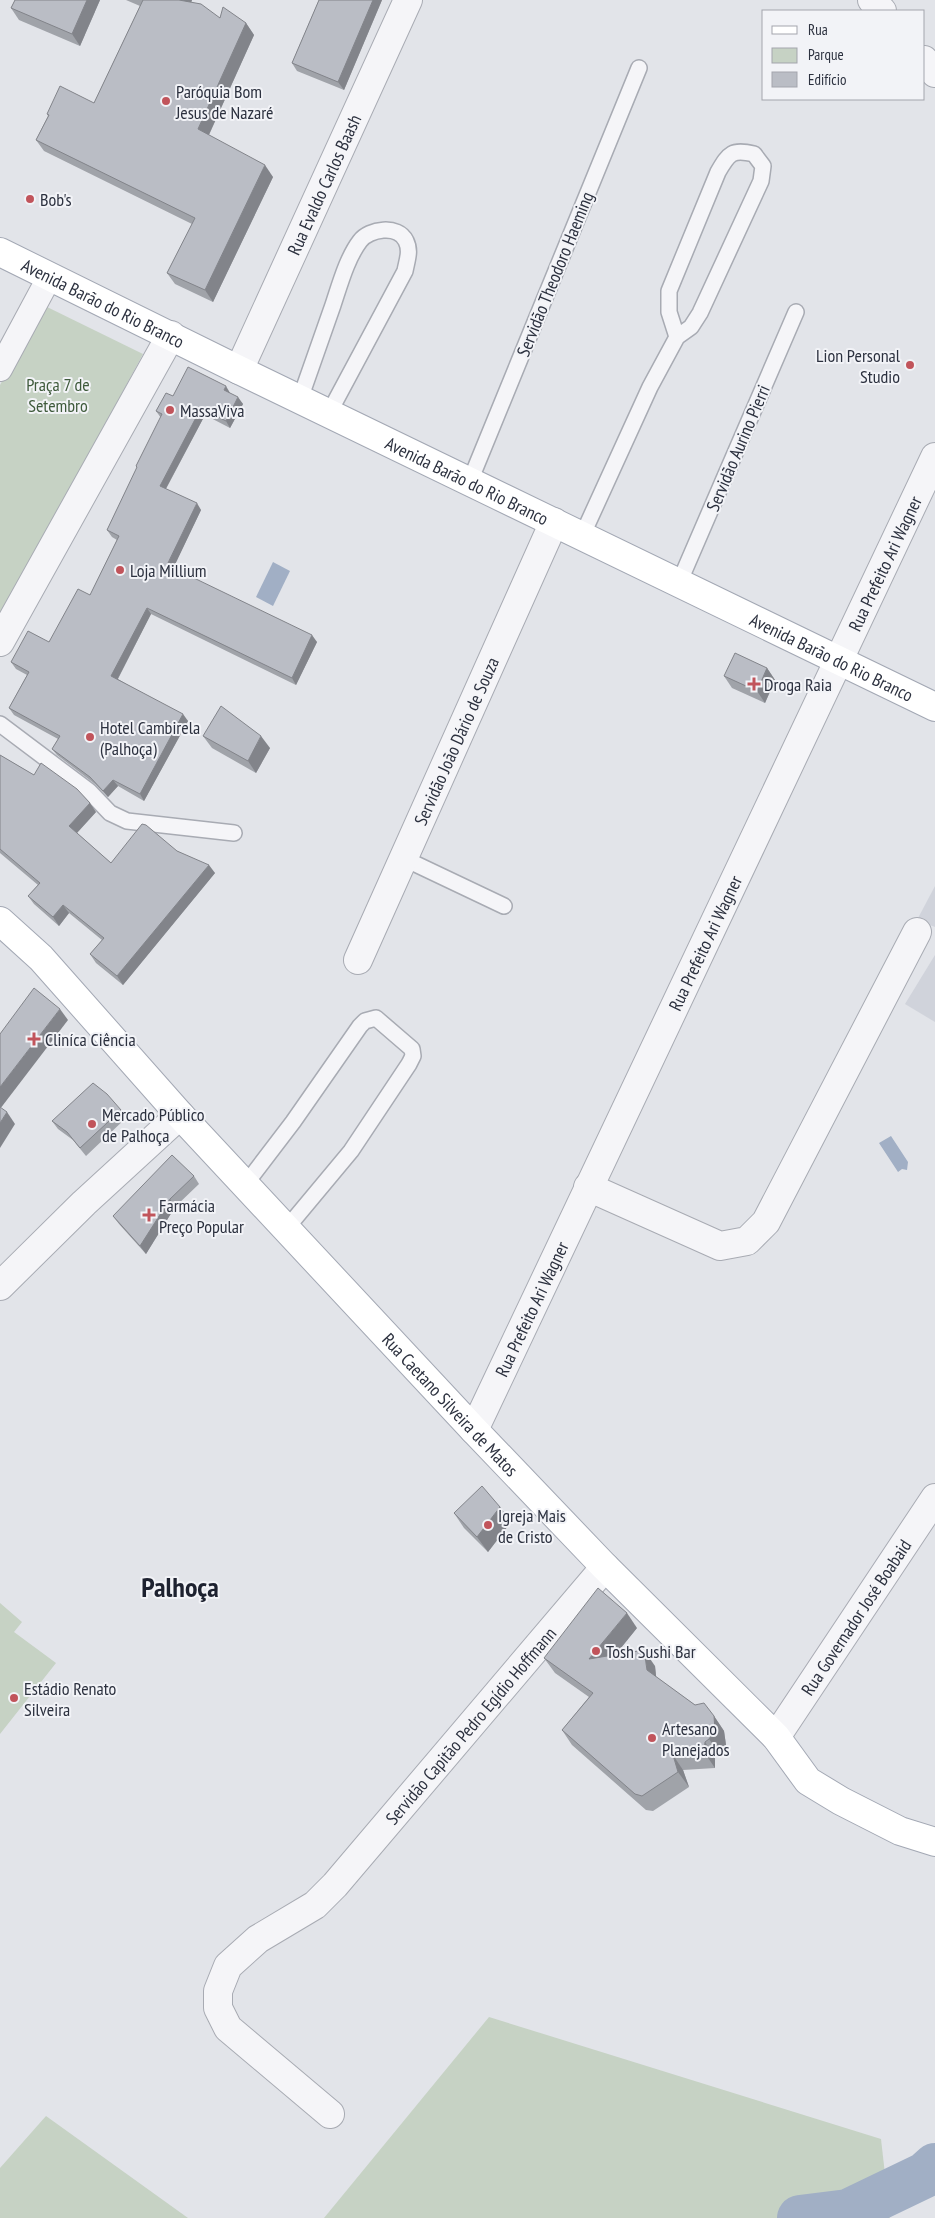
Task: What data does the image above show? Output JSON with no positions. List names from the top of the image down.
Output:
{
  "streets": {
    "main road": ["Avenida Barão do Rio Branco", "Rua Caetano Silveira de Matos"],
    "street": [
      "Rua Evaldo Carlos Baash",
      "Rua Prefeito Ari Wagner",
      "Servidão João Dário de Souza",
      "Rua Governador José Boabaid",
      "Servidão Capitão Pedro Egídio Hoffmann"
    ],
    "lane": ["Servidão Theodoro Haeming", "Servidão Aurino Pierri"]
  },
  "crossings": [
    ["Rua Evaldo Carlos Baash", "Avenida Barão do Rio Branco"],
    ["Servidão Theodoro Haeming", "Avenida Barão do Rio Branco"],
    ["Avenida Barão do Rio Branco", "Servidão Aurino Pierri"],
    ["Avenida Barão do Rio Branco", "Rua Prefeito Ari Wagner"],
    ["Avenida Barão do Rio Branco", "Servidão João Dário de Souza"],
    ["Rua Prefeito Ari Wagner", "Rua Caetano Silveira de Matos"],
    ["Rua Caetano Silveira de Matos", "Rua Governador José Boabaid"],
    ["Rua Caetano Silveira de Matos", "Servidão Capitão Pedro Egídio Hoffmann"]
  ],
  "districts": ["Palhoça"],
  "parks": ["Praça 7 de Setembro"],
  "places": {
    "other": [
      "Paróquia Bom Jesus de Nazaré",
      "Bob's",
      "Lion Personal Studio",
      "MassaViva",
      "Loja Millium",
      "Hotel Cambirela (Palhoça)",
      "Mercado Público de Palhoça",
      "Igreja Mais de Cristo",
      "Tosh Sushi Bar",
      "Estádio Renato Silveira",
      "Artesano Planejados"
    ],
    "health": ["Droga Raia", "Cliníca Ciência", "Farmácia Preço Popular"]
  },
  "legend": ["Rua", "Parque", "Edifício"]
}
